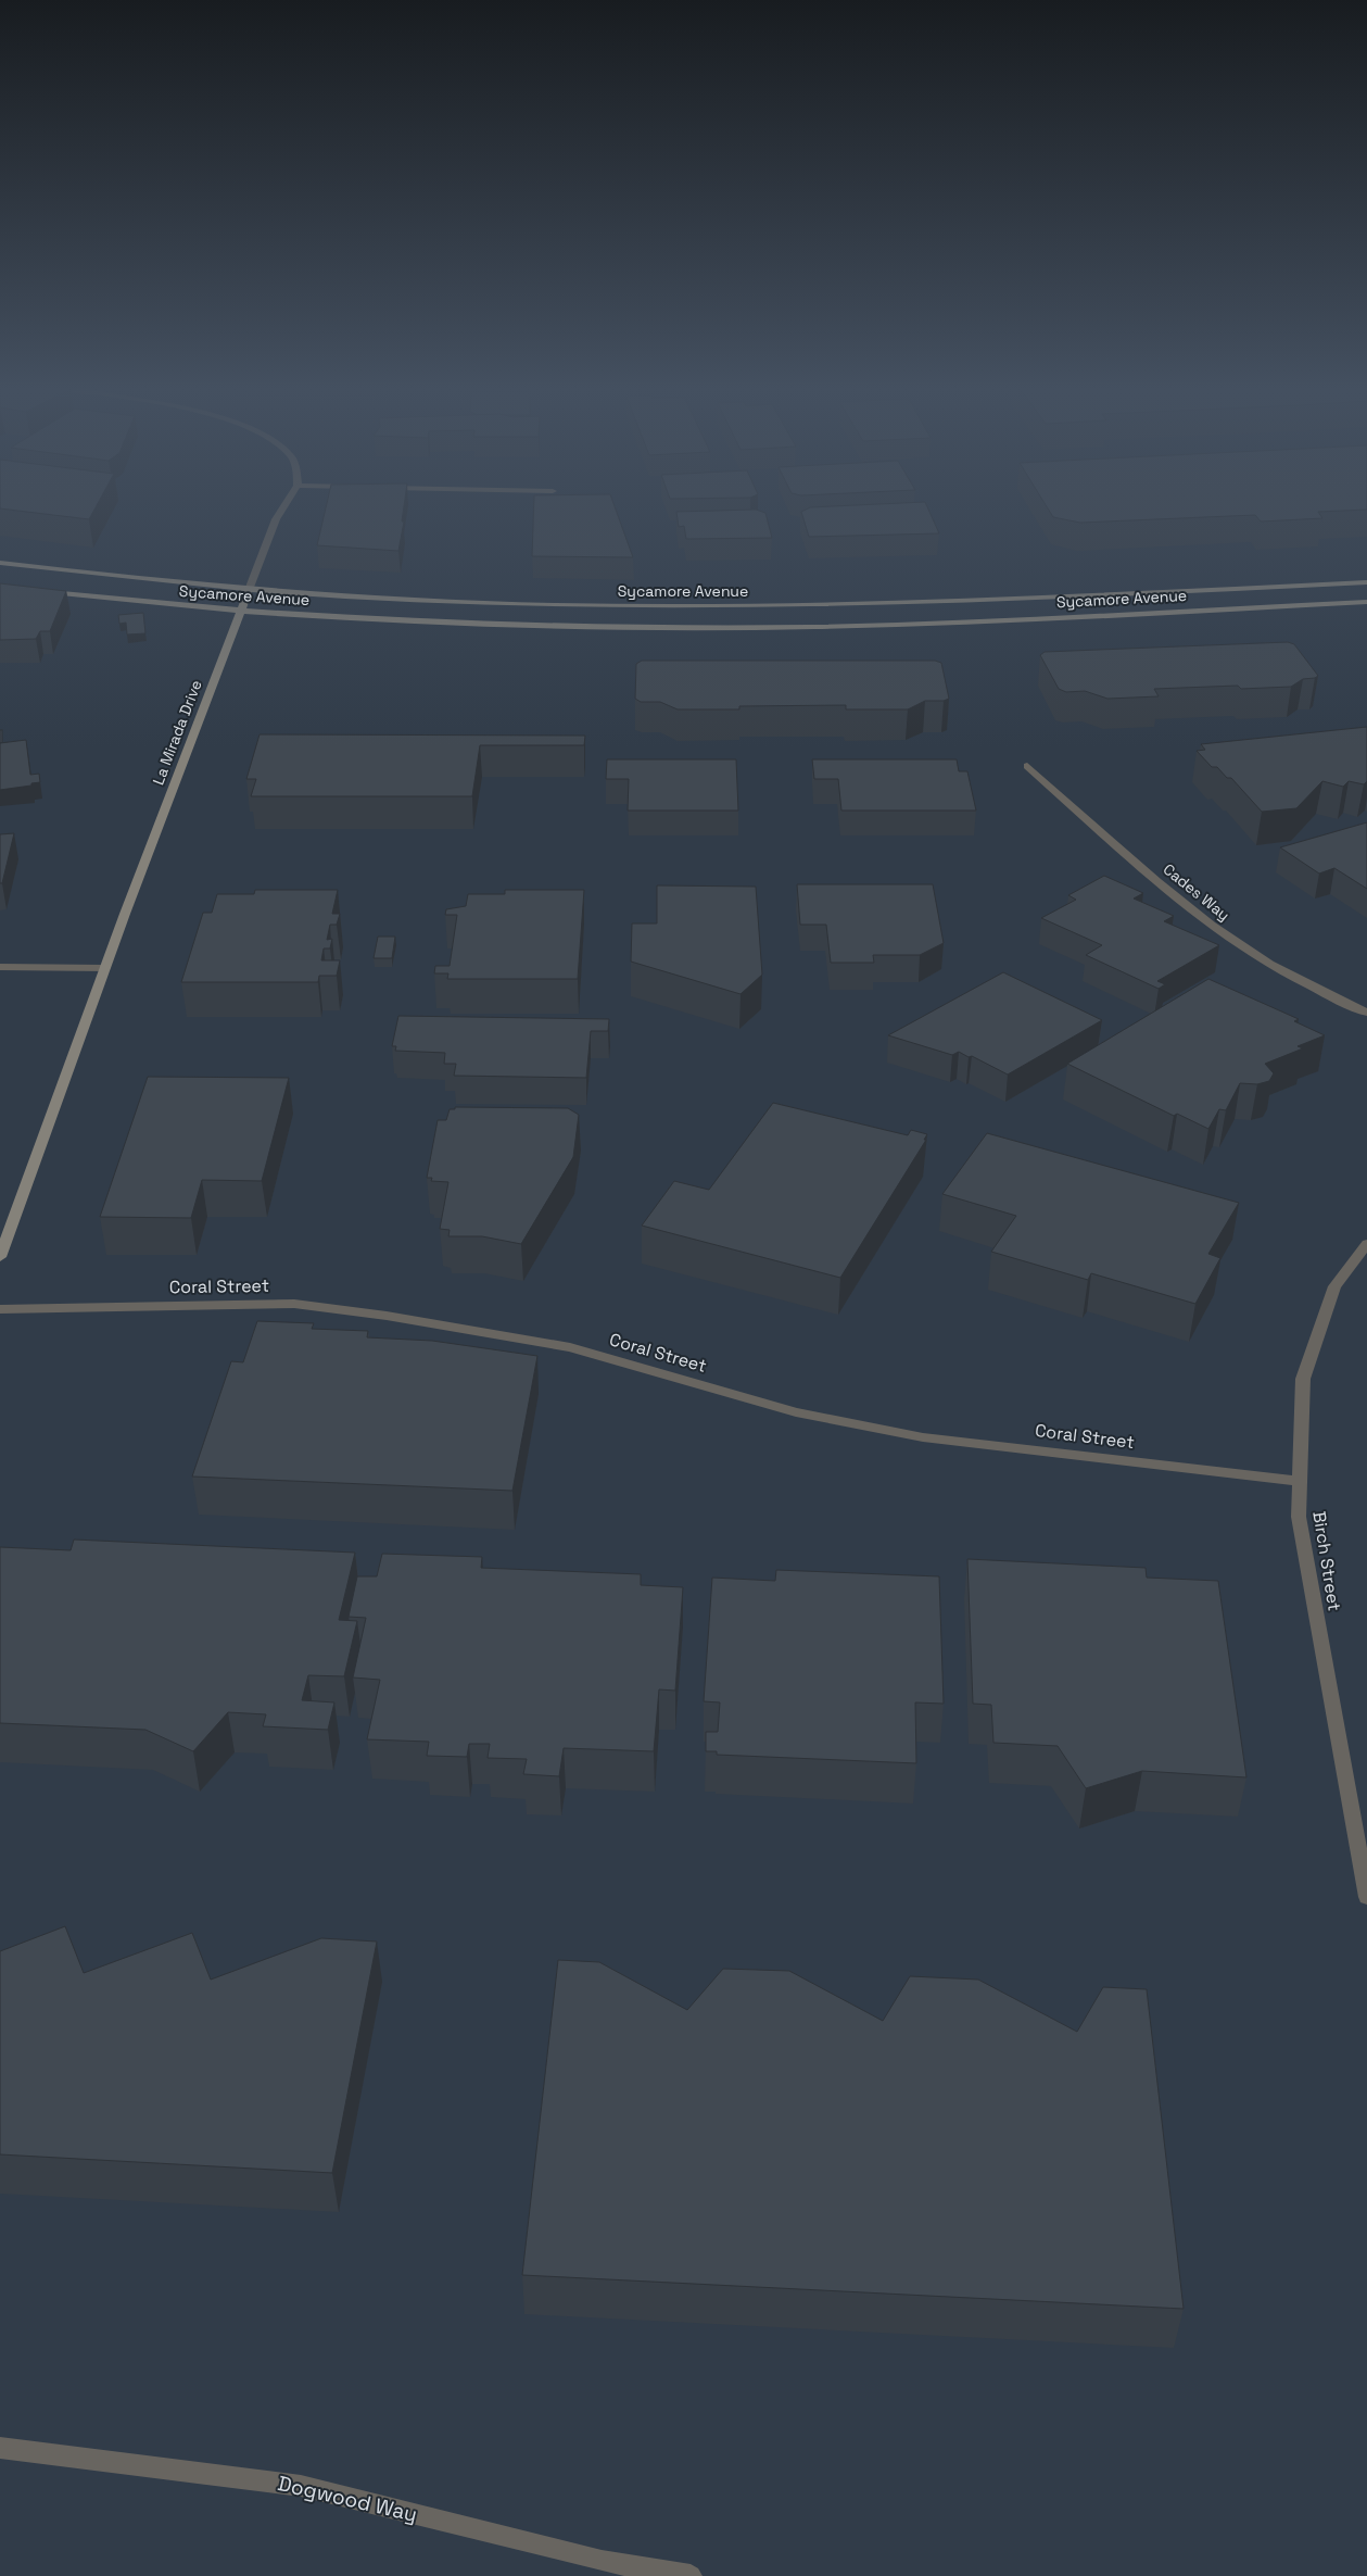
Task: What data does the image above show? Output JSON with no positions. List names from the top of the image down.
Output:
{
  "streets": {
    "main road": ["Sycamore Avenue", "La Mirada Drive"],
    "street": [
      "Cades Way",
      "Coral Street",
      "Birch Street",
      "Dogwood Way"
    ]
  },
  "crossings": [
    ["Sycamore Avenue", "La Mirada Drive"],
    ["Coral Street", "Birch Street"]
  ]
}
